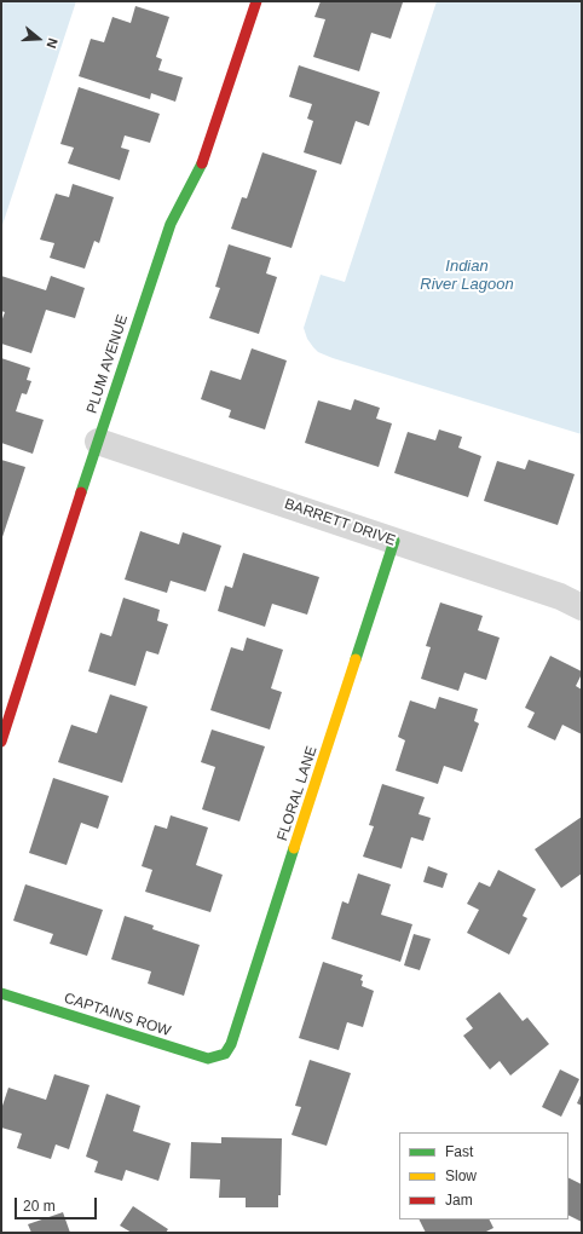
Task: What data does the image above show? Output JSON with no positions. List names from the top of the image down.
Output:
{
  "streets": {
    "street": [
      "PLUM AVENUE",
      "BARRETT DRIVE",
      "FLORAL LANE",
      "CAPTAINS ROW"
    ]
  },
  "crossings": [
    ["PLUM AVENUE", "BARRETT DRIVE"],
    ["BARRETT DRIVE", "FLORAL LANE"],
    ["FLORAL LANE", "CAPTAINS ROW"]
  ],
  "water": ["Indian River Lagoon"],
  "legend": ["Fast", "Slow", "Jam"],
  "scale_bar": "20 m",
  "north": "right"
}
